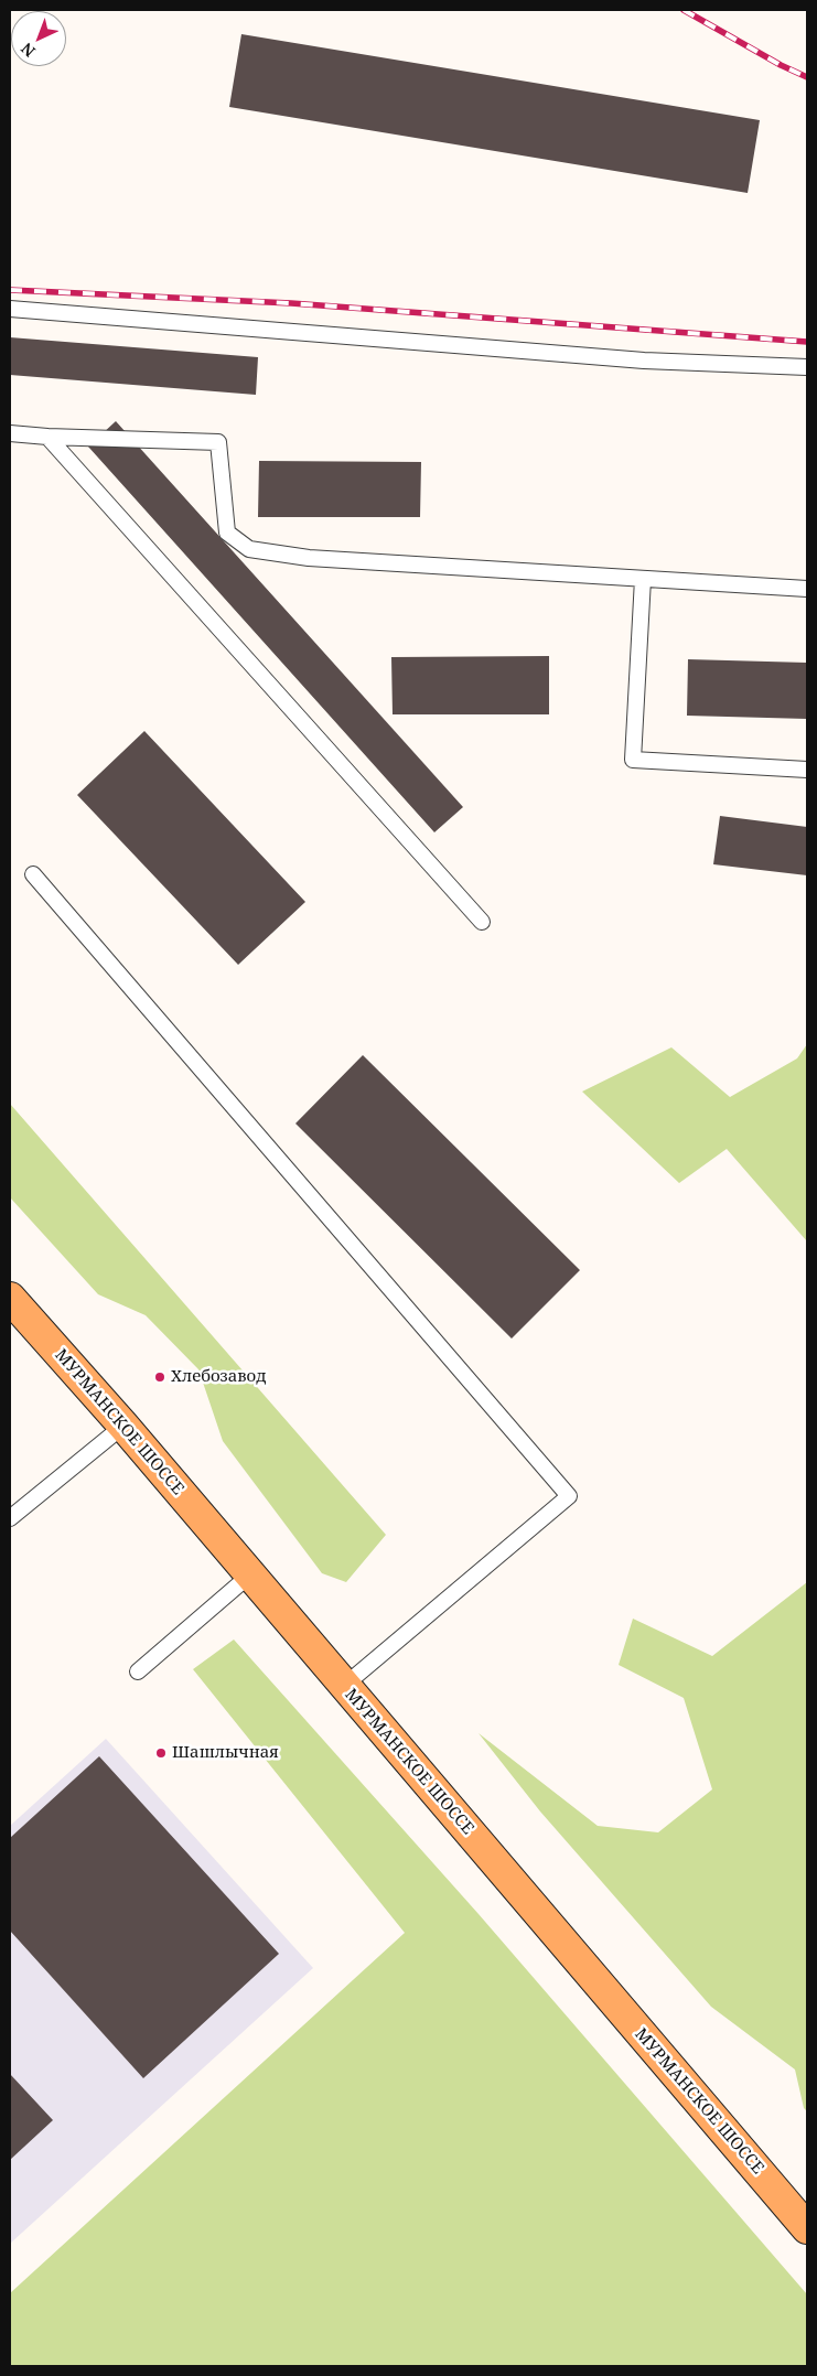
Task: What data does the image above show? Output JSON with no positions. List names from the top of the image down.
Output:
{
  "streets": {
    "main road": ["МУРМАНСКОЕ ШОССЕ"]
  },
  "places": ["Хлебозавод", "Шашлычная"],
  "north": "bottom left"
}
